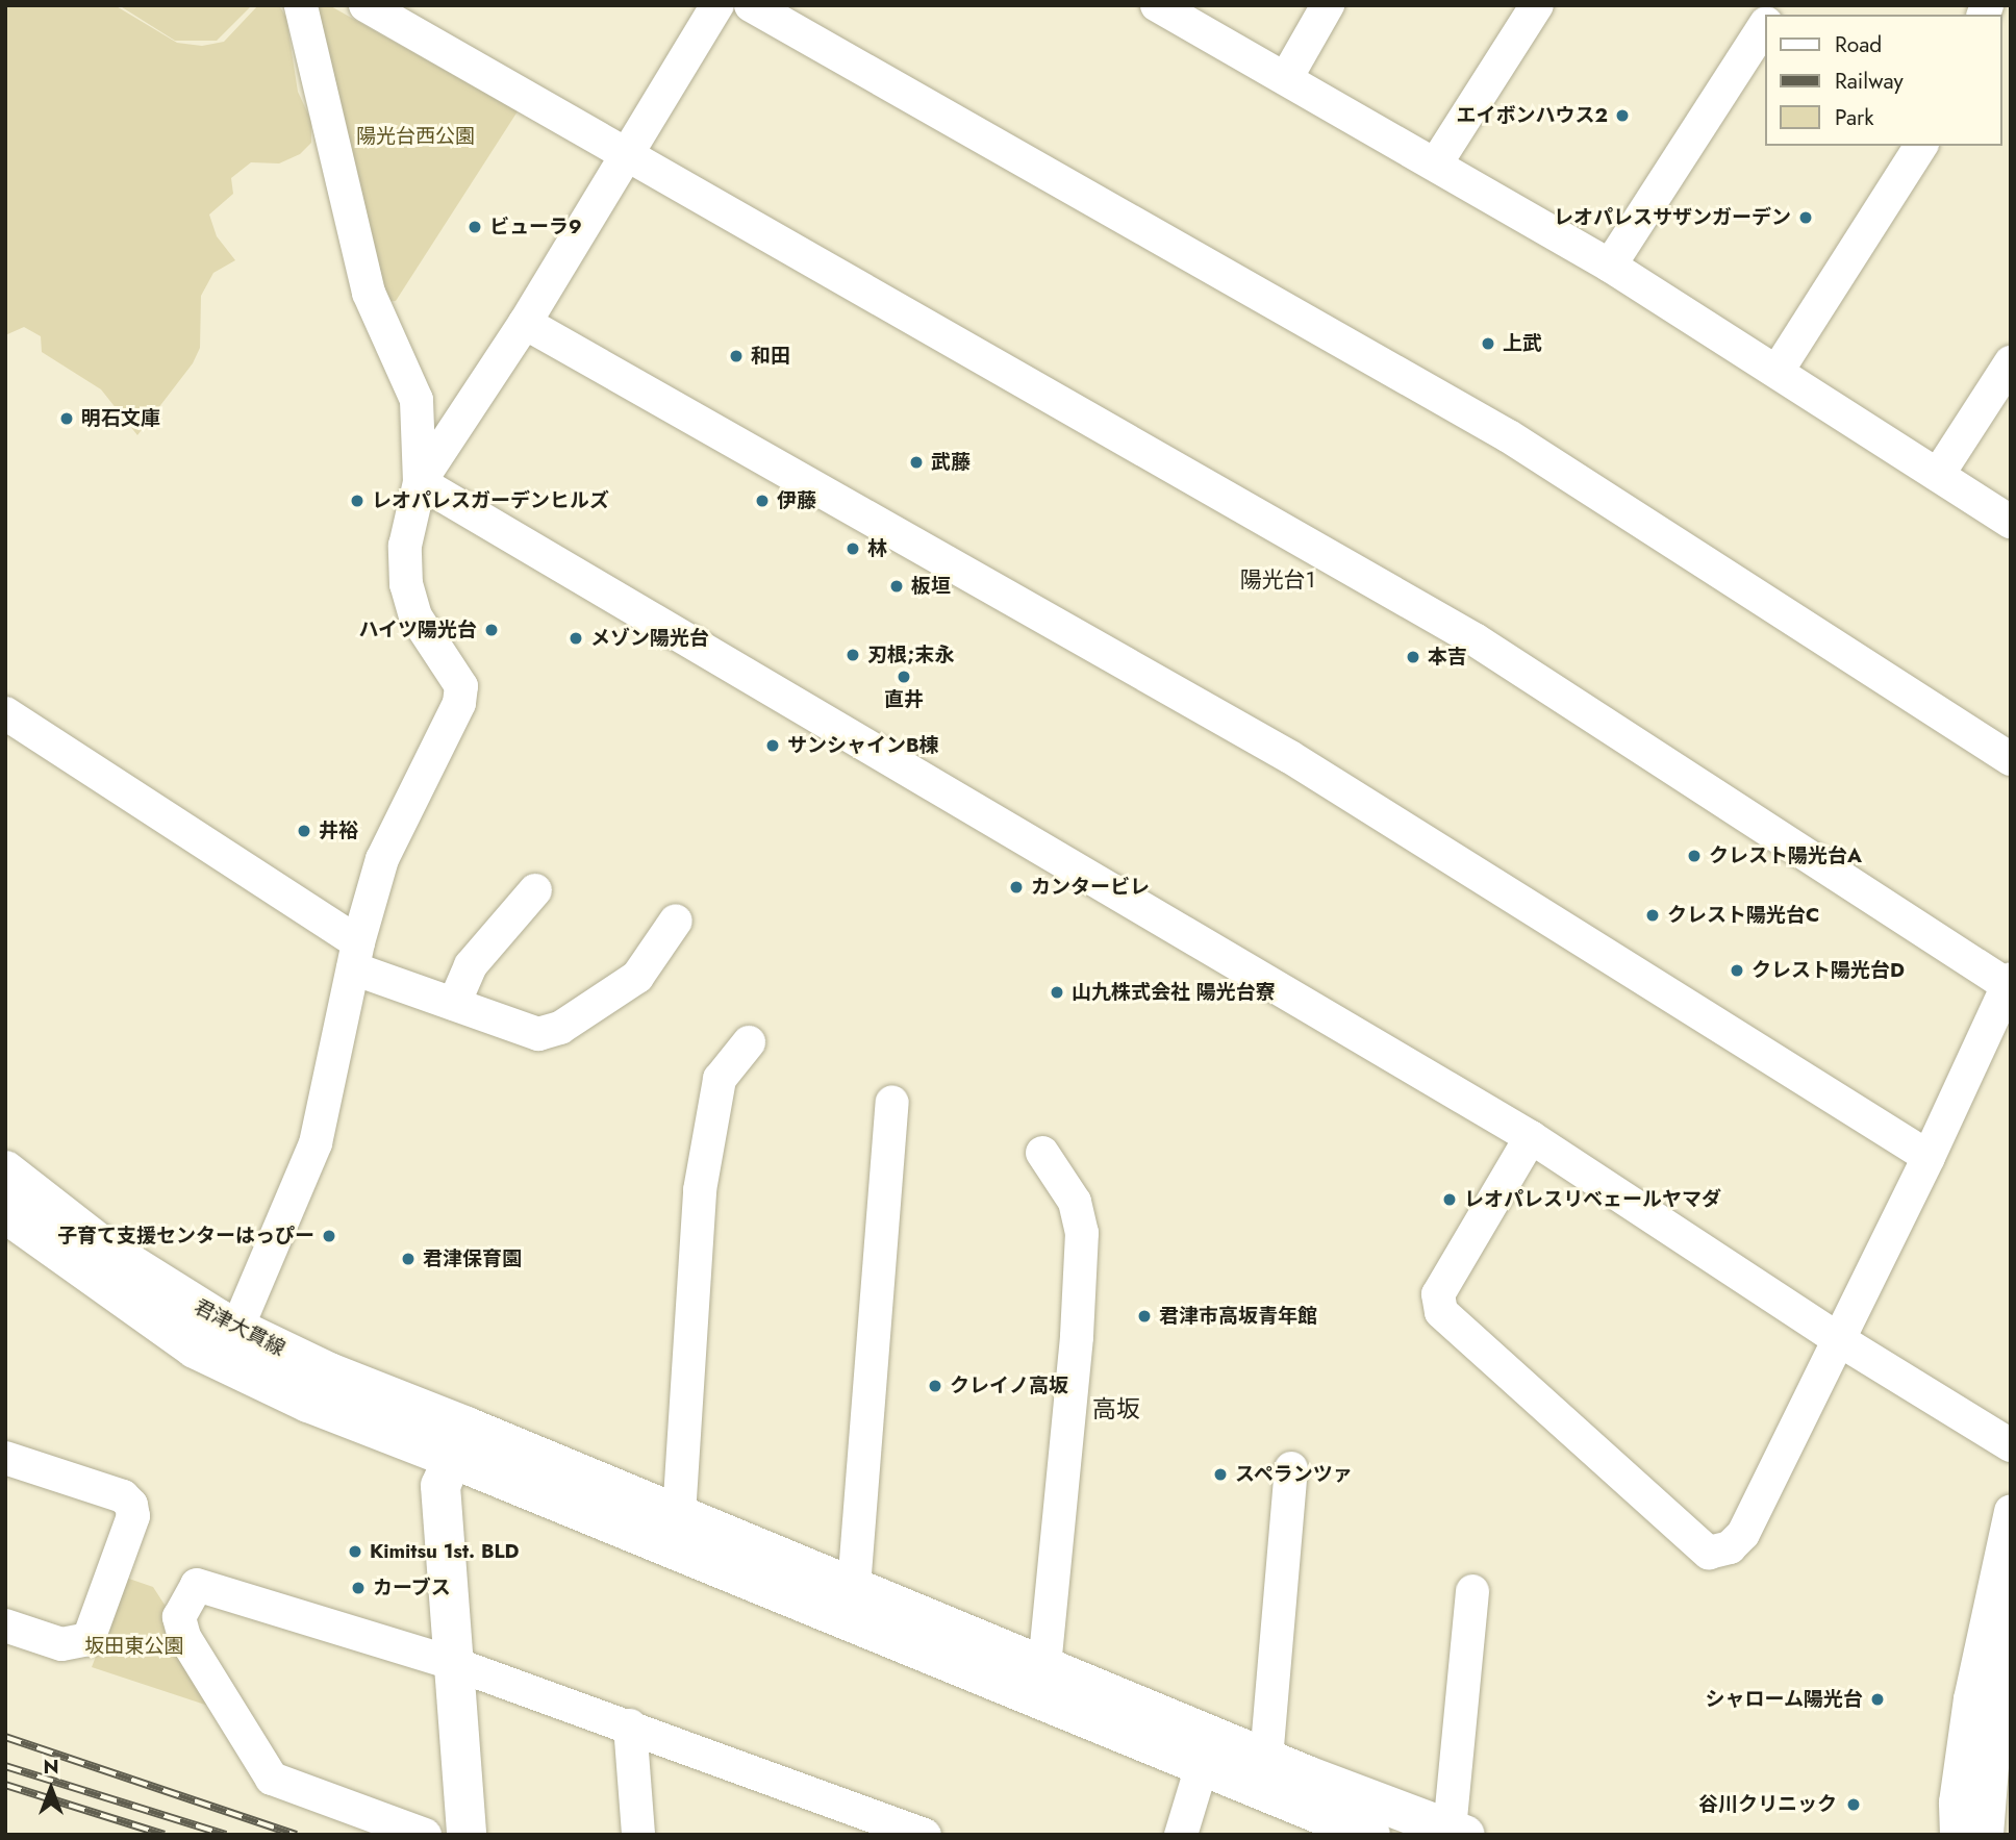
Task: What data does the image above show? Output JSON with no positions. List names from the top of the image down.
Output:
{
  "streets": {
    "street": ["君津大貫線"]
  },
  "districts": ["陽光台1", "高坂"],
  "parks": ["陽光台西公園", "坂田東公園"],
  "places": [
    "エイボンハウス2",
    "レオパレスサザンガーデン",
    "ビューラ9",
    "上武",
    "和田",
    "明石文庫",
    "武藤",
    "レオパレスガーデンヒルズ",
    "伊藤",
    "林",
    "板垣",
    "ハイツ陽光台",
    "メゾン陽光台",
    "刃根;末永",
    "本吉",
    "直井",
    "サンシャインB棟",
    "井裕",
    "クレスト陽光台A",
    "カンタービレ",
    "クレスト陽光台C",
    "クレスト陽光台D",
    "山九株式会社 陽光台寮",
    "レオパレスリベェールヤマダ",
    "子育て支援センターはっぴー",
    "君津保育園",
    "君津市高坂青年館",
    "クレイノ高坂",
    "スペランツァ",
    "Kimitsu 1st. BLD",
    "カーブス",
    "シャローム陽光台",
    "谷川クリニック"
  ],
  "legend": ["Road", "Railway", "Park"],
  "north": "top"
}
